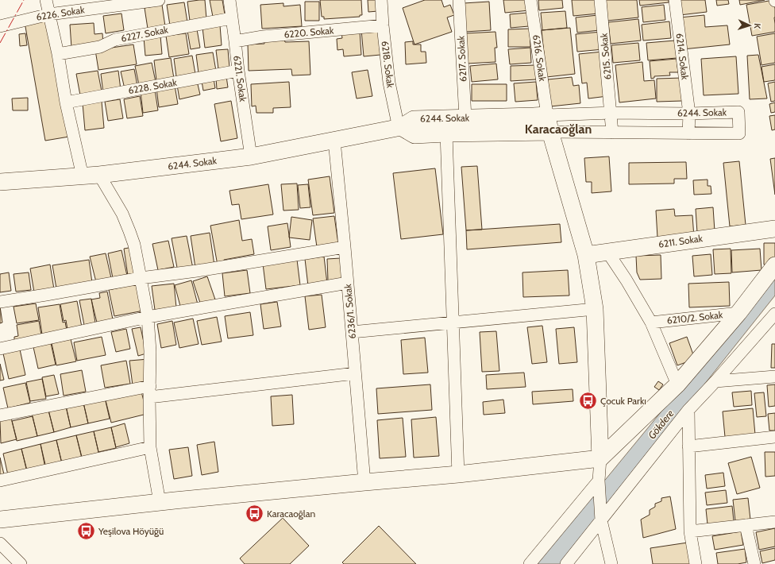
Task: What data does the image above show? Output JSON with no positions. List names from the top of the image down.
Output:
{
  "streets": {
    "street": [
      "6226. Sokak",
      "6220. Sokak",
      "6227. Sokak",
      "6215. Sokak",
      "6214. Sokak",
      "6216. Sokak",
      "6217. Sokak",
      "6218. Sokak",
      "6221. Sokak",
      "6228. Sokak",
      "6244. Sokak",
      "6211. Sokak",
      "6236/1. Sokak",
      "6210/2. Sokak"
    ]
  },
  "crossings": [
    ["6220. Sokak", "6218. Sokak"],
    ["6220. Sokak", "6221. Sokak"],
    ["6227. Sokak", "6221. Sokak"],
    ["6215. Sokak", "6244. Sokak"],
    ["6214. Sokak", "6244. Sokak"],
    ["6216. Sokak", "6244. Sokak"],
    ["6217. Sokak", "6244. Sokak"],
    ["6218. Sokak", "6244. Sokak"],
    ["6221. Sokak", "6228. Sokak"],
    ["6221. Sokak", "6244. Sokak"],
    ["6244. Sokak", "6236/1. Sokak"]
  ],
  "districts": ["Karacaoğlan"],
  "water": ["Gökdere"],
  "places": {
    "bus stop": ["Çocuk Parkı", "Karacaoğlan", "Yeşilova Höyüğü"]
  },
  "north": "right"
}
